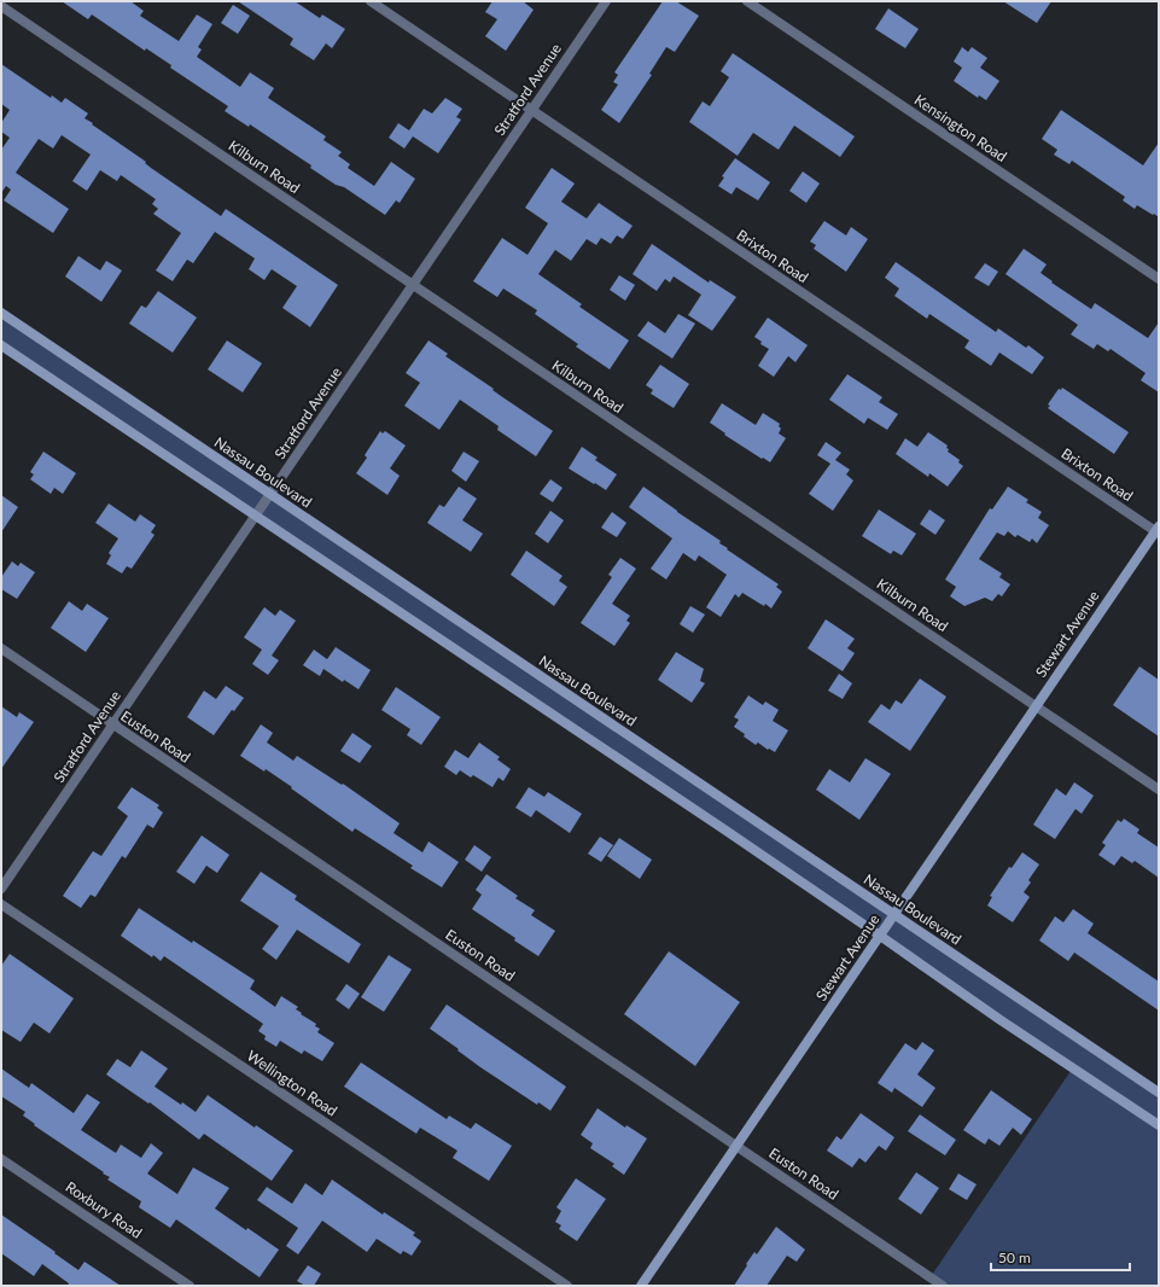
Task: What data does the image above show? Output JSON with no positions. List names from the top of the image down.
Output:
{
  "streets": {
    "main road": ["Nassau Boulevard", "Stewart Avenue"],
    "street": [
      "Stratford Avenue",
      "Kensington Road",
      "Kilburn Road",
      "Brixton Road",
      "Euston Road",
      "Wellington Road",
      "Roxbury Road"
    ]
  },
  "crossings": [
    ["Stratford Avenue", "Kilburn Road"],
    ["Stratford Avenue", "Brixton Road"],
    ["Stratford Avenue", "Nassau Boulevard"],
    ["Stratford Avenue", "Euston Road"],
    ["Kilburn Road", "Stewart Avenue"],
    ["Brixton Road", "Stewart Avenue"],
    ["Nassau Boulevard", "Stewart Avenue"],
    ["Stewart Avenue", "Euston Road"]
  ],
  "scale_bar": "50 m"
}
